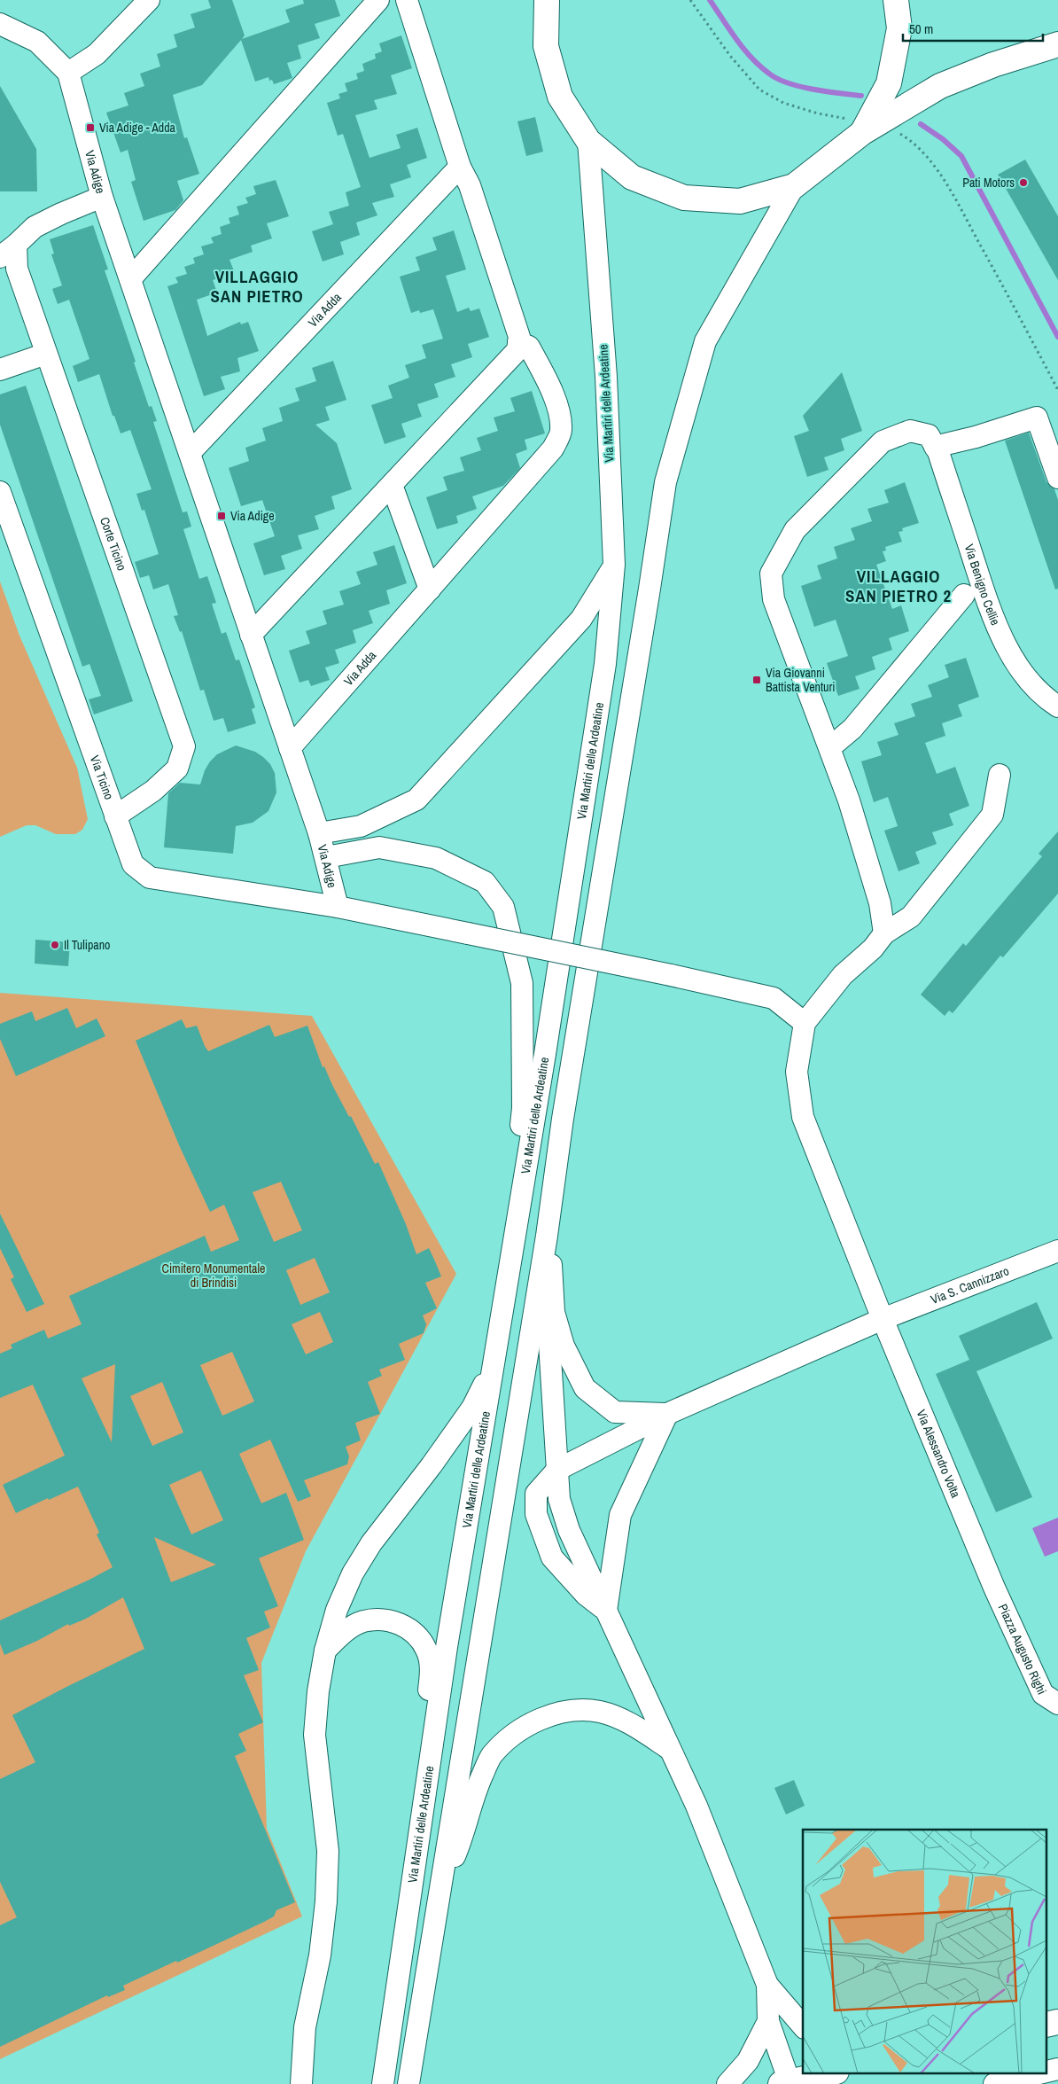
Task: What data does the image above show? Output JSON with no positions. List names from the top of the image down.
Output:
{
  "streets": {
    "street": [
      "Via Adige",
      "Via Adda",
      "Via Martiri delle Ardeatine",
      "Corte Ticino",
      "Via Benigno Cellie",
      "Via Ticino",
      "Via S. Cannizzaro",
      "Via Alessandro Volta",
      "Piazza Augusto Righi"
    ]
  },
  "crossings": [
    ["Via Adige", "Via Adda"],
    ["Via Adige", "Via Ticino"],
    ["Corte Ticino", "Via Ticino"],
    ["Via Ticino", "Via Alessandro Volta"],
    ["Via S. Cannizzaro", "Via Alessandro Volta"],
    ["Via Alessandro Volta", "Piazza Augusto Righi"]
  ],
  "districts": ["VILLAGGIO SAN PIETRO", "VILLAGGIO SAN PIETRO 2"],
  "parks": ["Cimitero Monumentale di Brindisi"],
  "places": {
    "transit": ["Via Adige - Adda", "Via Adige", "Via Giovanni Battista Venturi"],
    "other": ["Pati Motors", "Il Tulipano"]
  },
  "scale_bar": "50 m"
}
